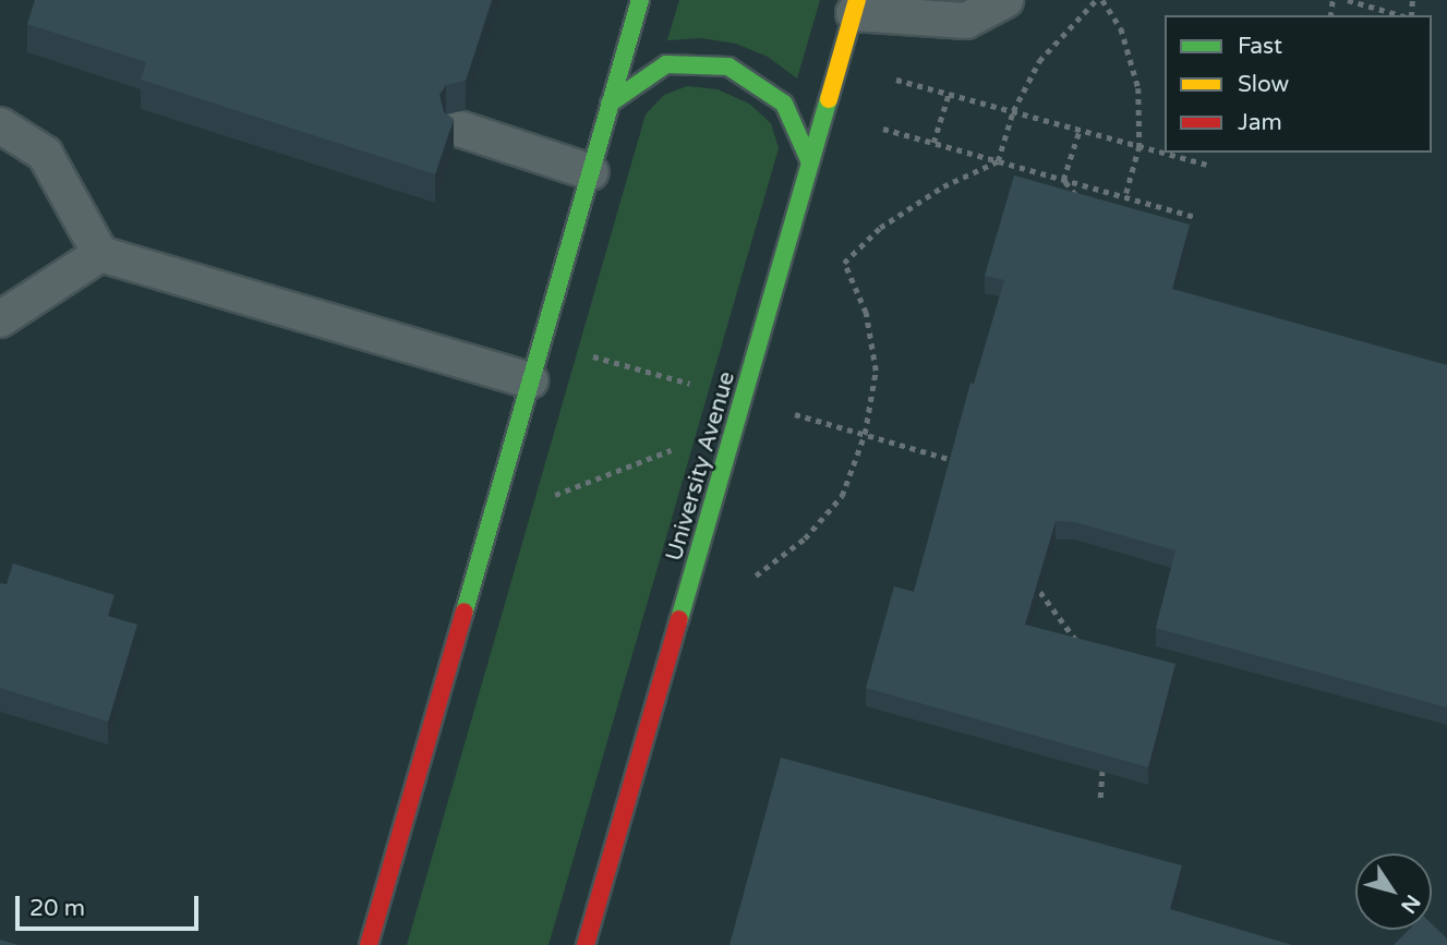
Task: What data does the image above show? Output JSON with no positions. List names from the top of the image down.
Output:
{
  "streets": {
    "street": ["University Avenue"]
  },
  "legend": ["Fast", "Slow", "Jam"],
  "scale_bar": "20 m",
  "north": "bottom right"
}
